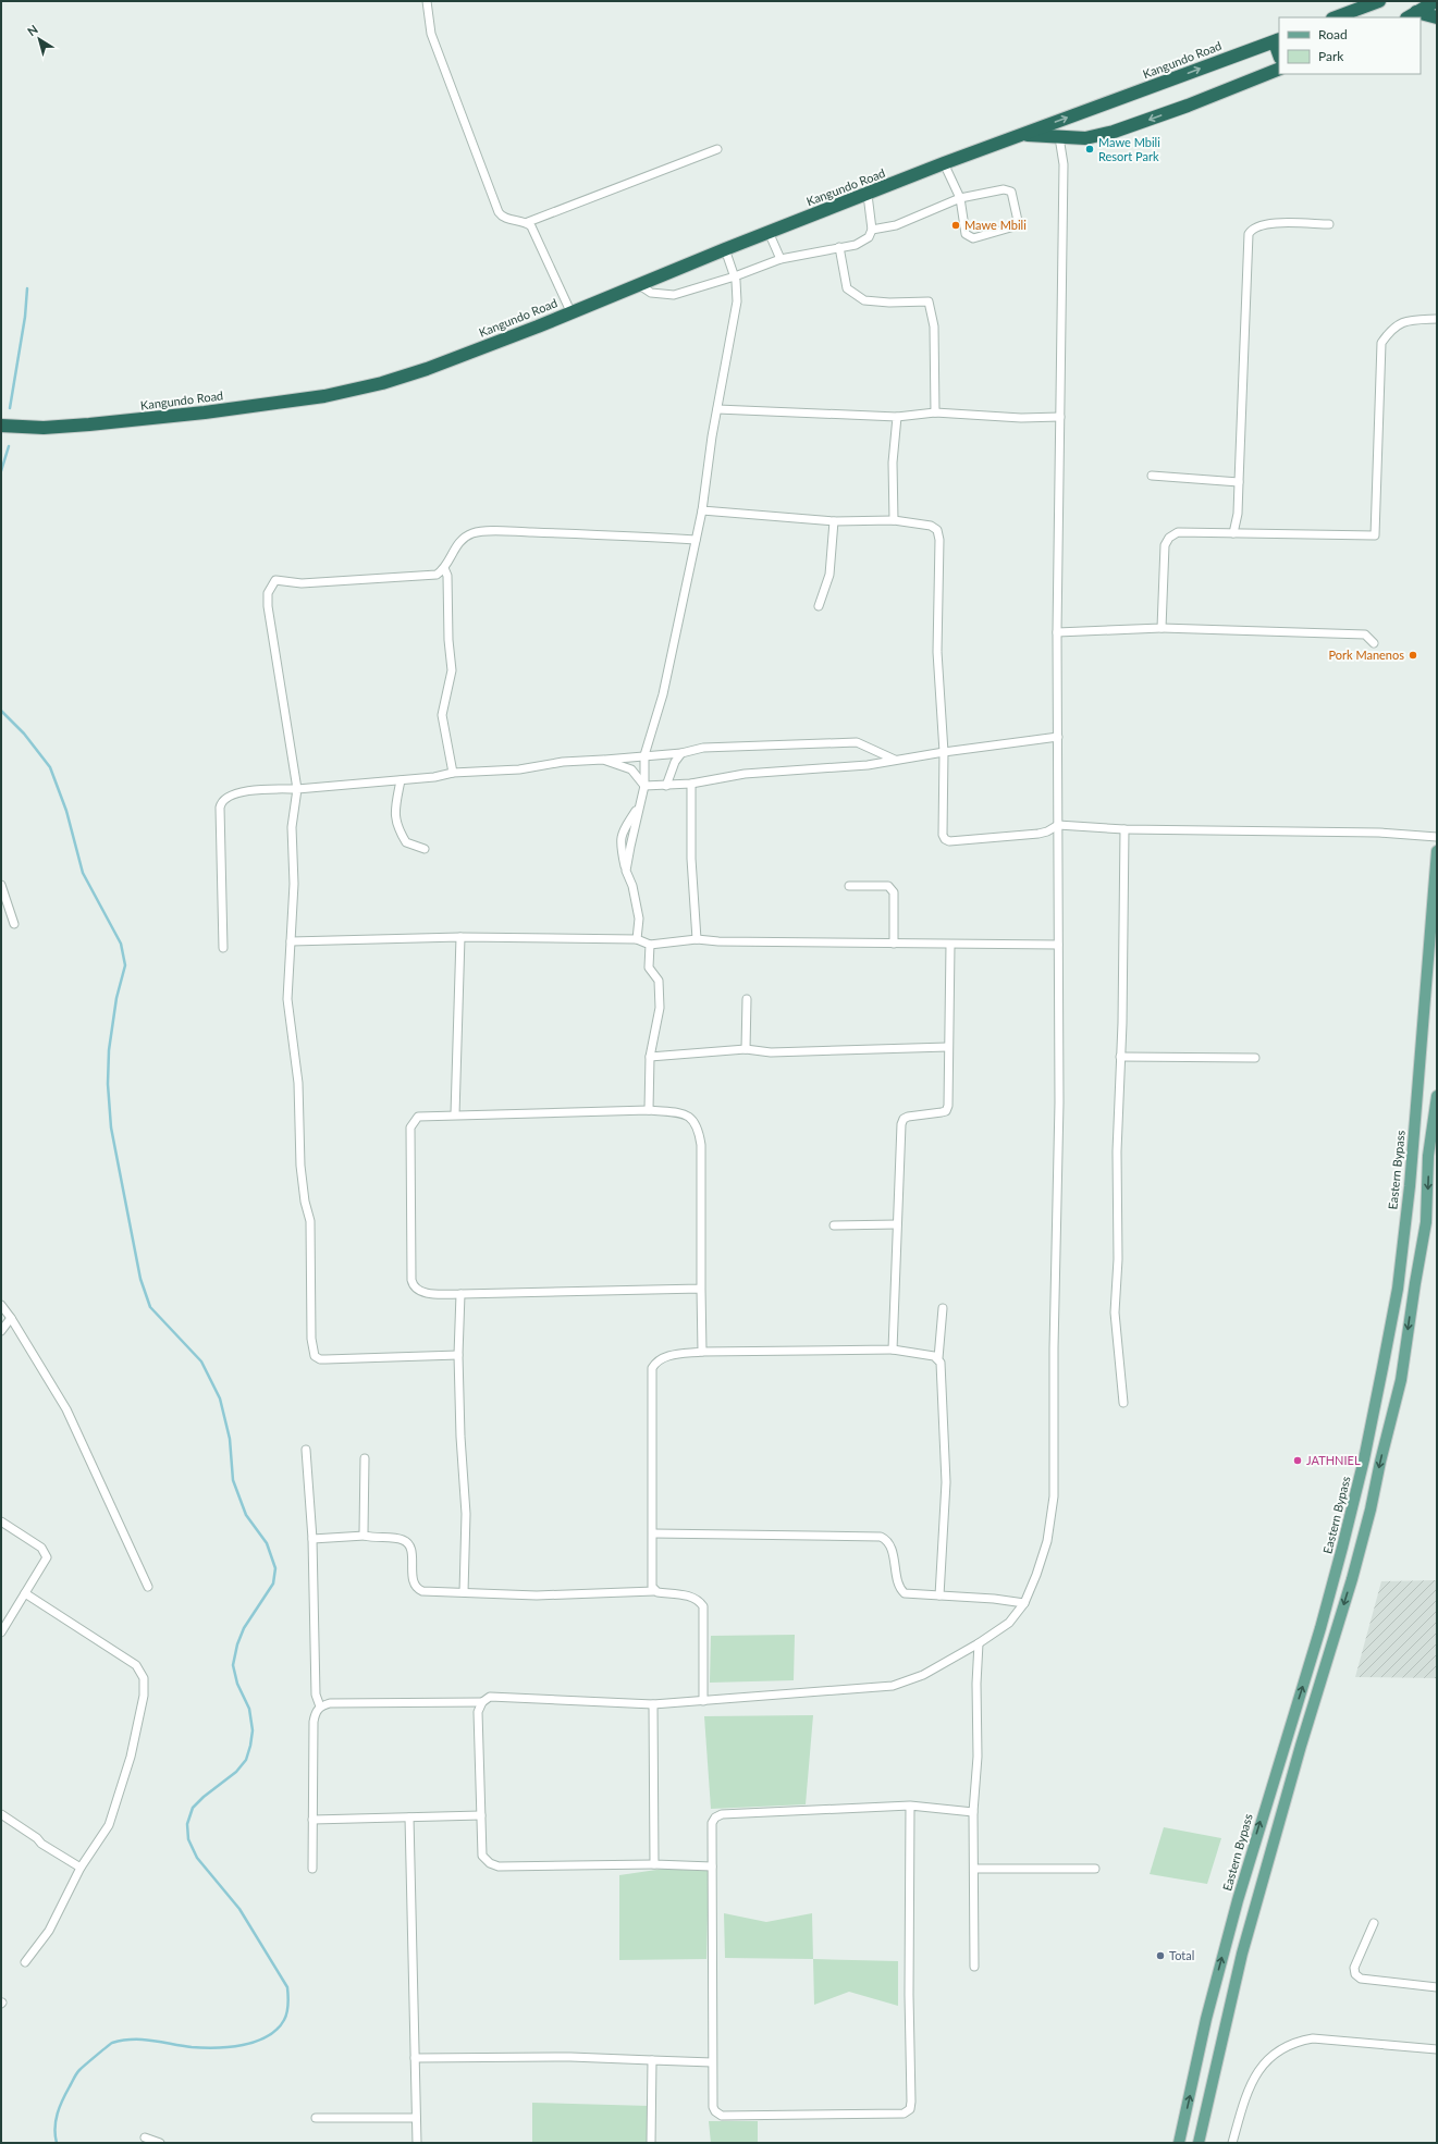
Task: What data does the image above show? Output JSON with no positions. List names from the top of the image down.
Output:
{
  "streets": {
    "highway": ["Kangundo Road"],
    "main road": ["Eastern Bypass"]
  },
  "places": [
    "Mawe Mbili Resort Park",
    "Mawe Mbili",
    "Pork Manenos",
    "JATHNIEL",
    "Total"
  ],
  "legend": ["Road", "Park"],
  "north": "top left"
}
